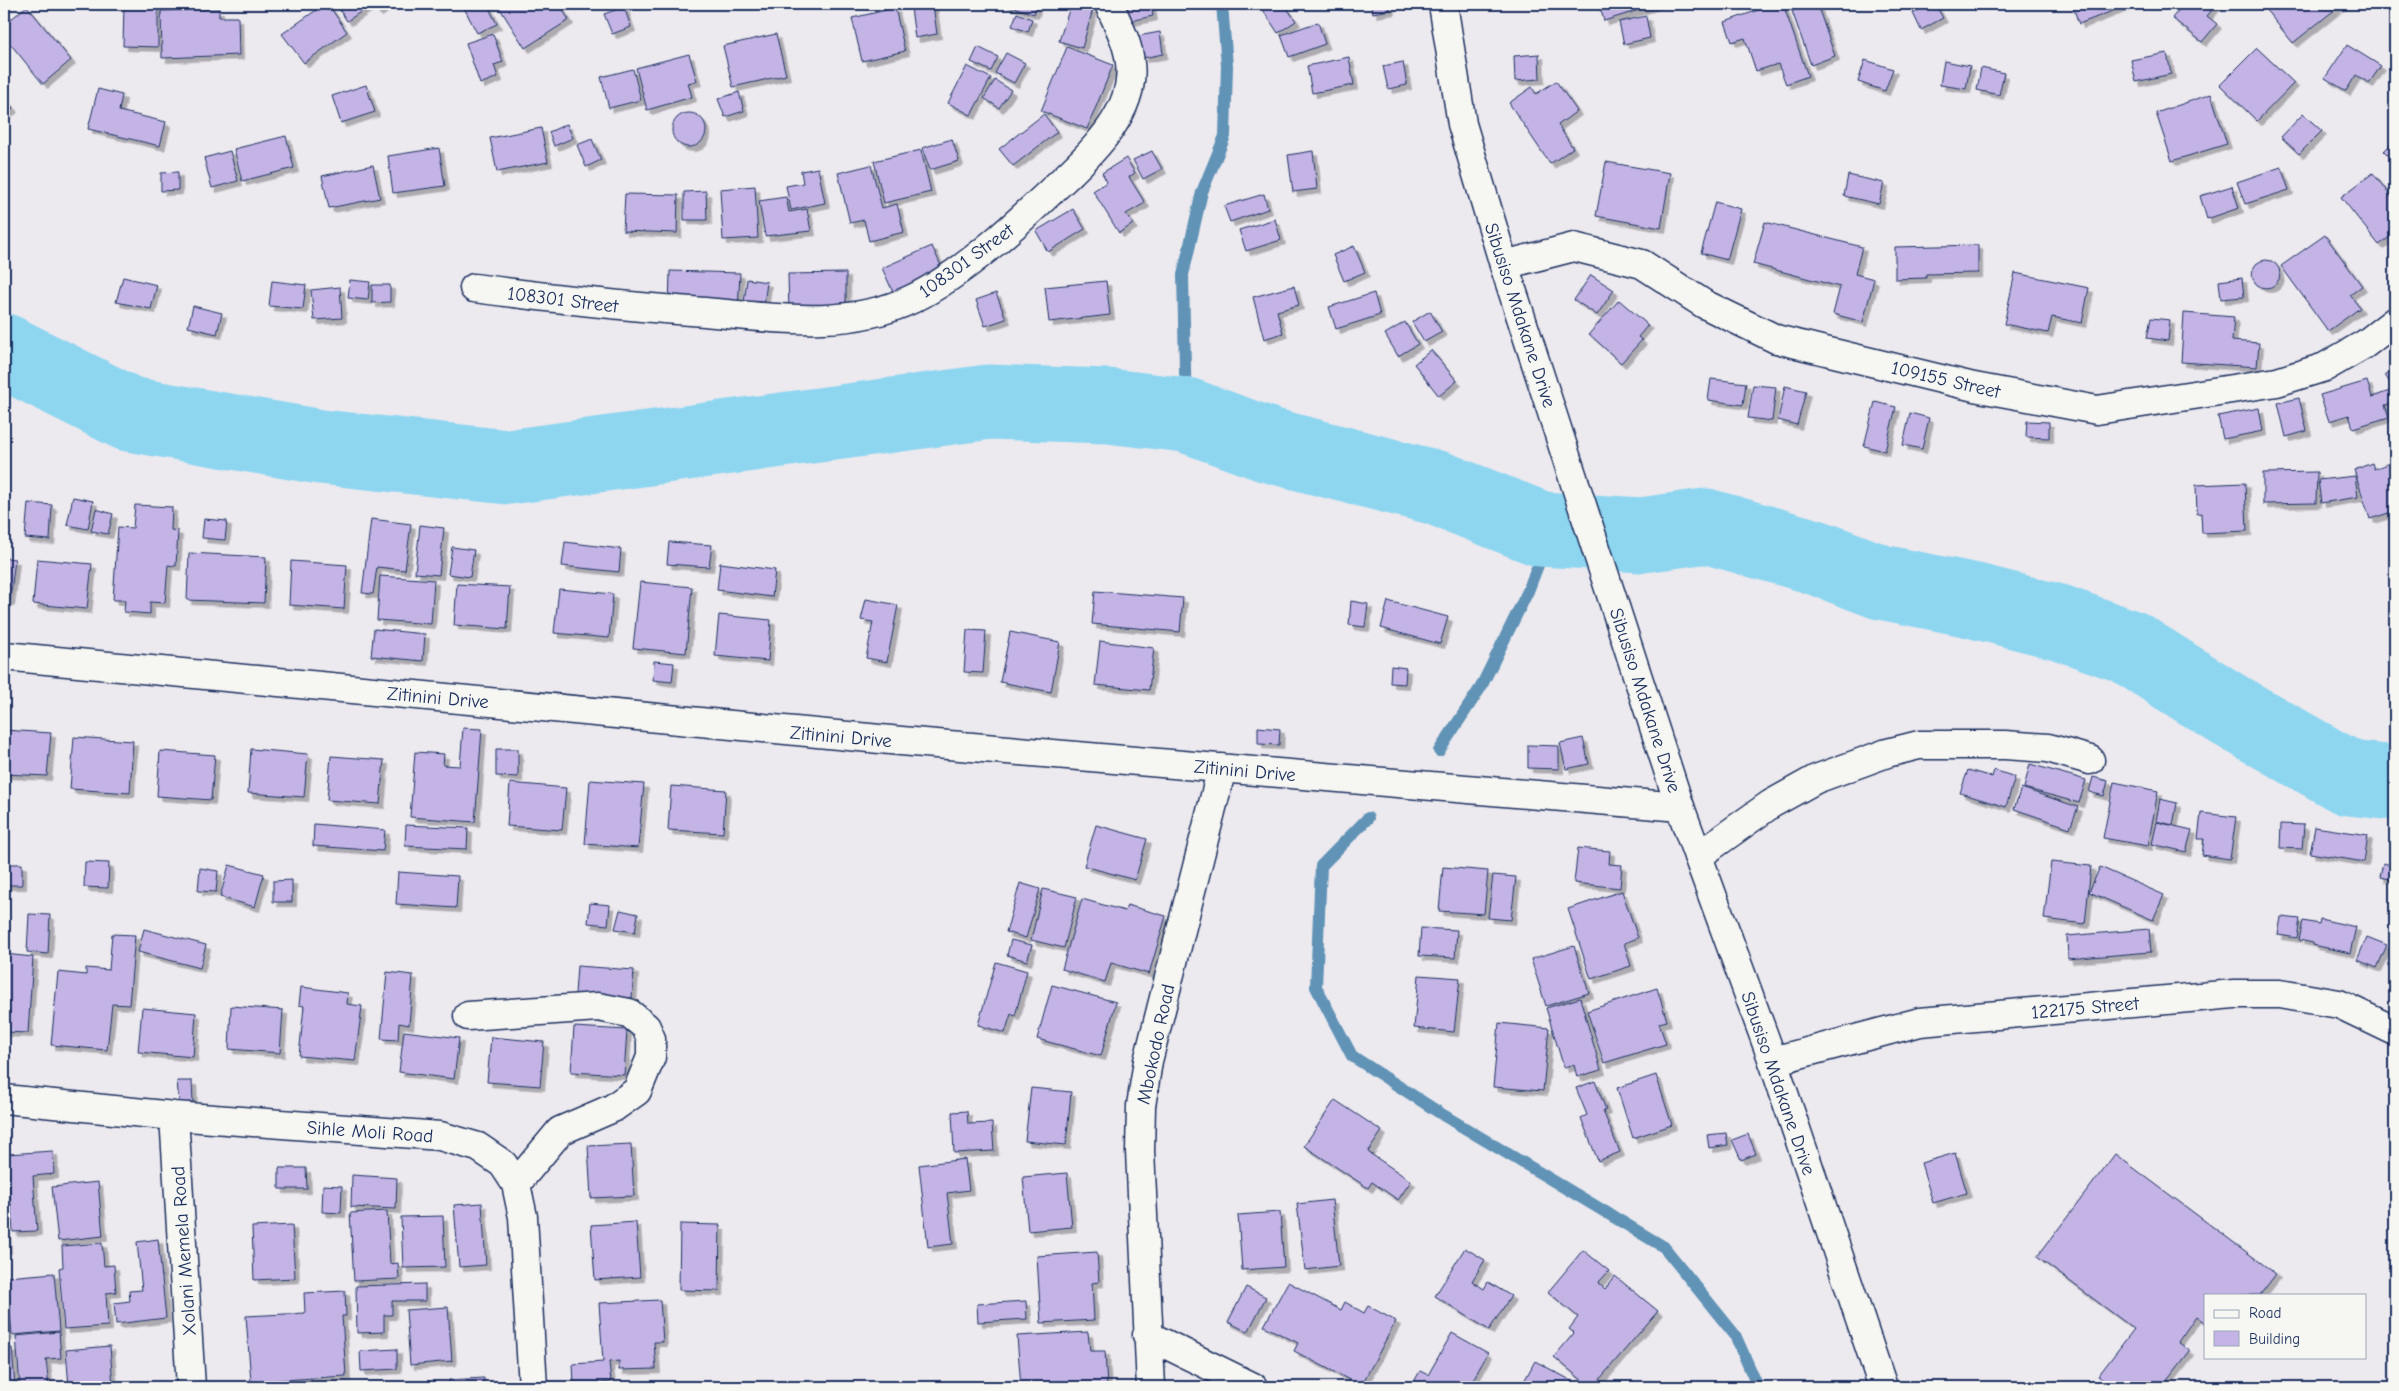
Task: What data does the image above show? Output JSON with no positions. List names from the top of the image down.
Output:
{
  "streets": {
    "street": [
      "108301 Street",
      "Sibusiso Mdakane Drive",
      "109155 Street",
      "Zitinini Drive",
      "122175 Street",
      "Mbokodo Road",
      "Sihle Moli Road",
      "Xolani Memela Road"
    ]
  },
  "crossings": [
    ["Sibusiso Mdakane Drive", "109155 Street"],
    ["Sibusiso Mdakane Drive", "Zitinini Drive"],
    ["Sibusiso Mdakane Drive", "122175 Street"],
    ["Zitinini Drive", "Mbokodo Road"],
    ["Sihle Moli Road", "Xolani Memela Road"]
  ],
  "legend": ["Road", "Building"]
}
